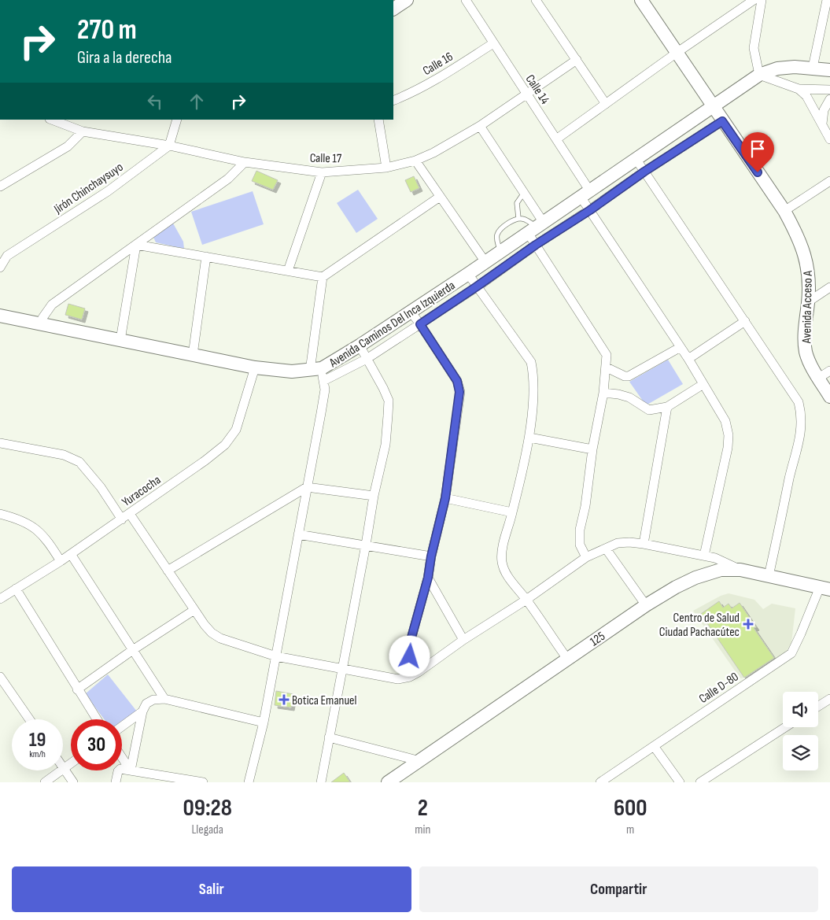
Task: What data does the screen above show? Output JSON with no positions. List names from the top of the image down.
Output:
{
  "streets": {
    "main road": ["Avenida Acceso A", "Avenida Caminos Del Inca Izquierda", "125"],
    "street": [
      "Calle 16",
      "Calle 14",
      "Calle 17",
      "Jirón Chinchaysuyo",
      "Yuracocha",
      "Calle D-80"
    ]
  },
  "crossings": [
    ["Calle 16", "Calle 14"],
    ["Calle 14", "Calle 17"],
    ["Calle 14", "Avenida Caminos Del Inca Izquierda"],
    ["Calle 17", "Jirón Chinchaysuyo"],
    ["Avenida Acceso A", "Avenida Caminos Del Inca Izquierda"],
    ["Avenida Caminos Del Inca Izquierda", "Yuracocha"],
    ["125", "Calle D-80"]
  ],
  "places": {
    "health": ["Centro de Salud Ciudad Pachacútec", "Botica Emanuel"]
  },
  "page": {
    "turn": ["270 m", "Gira a la derecha"],
    "speed": "19 km/h",
    "limit": "30",
    "eta": [
      "09:28",
      "Llegada",
      "2",
      "min",
      "600",
      "m"
    ],
    "buttons": ["Salir", "Compartir"]
  }
}
